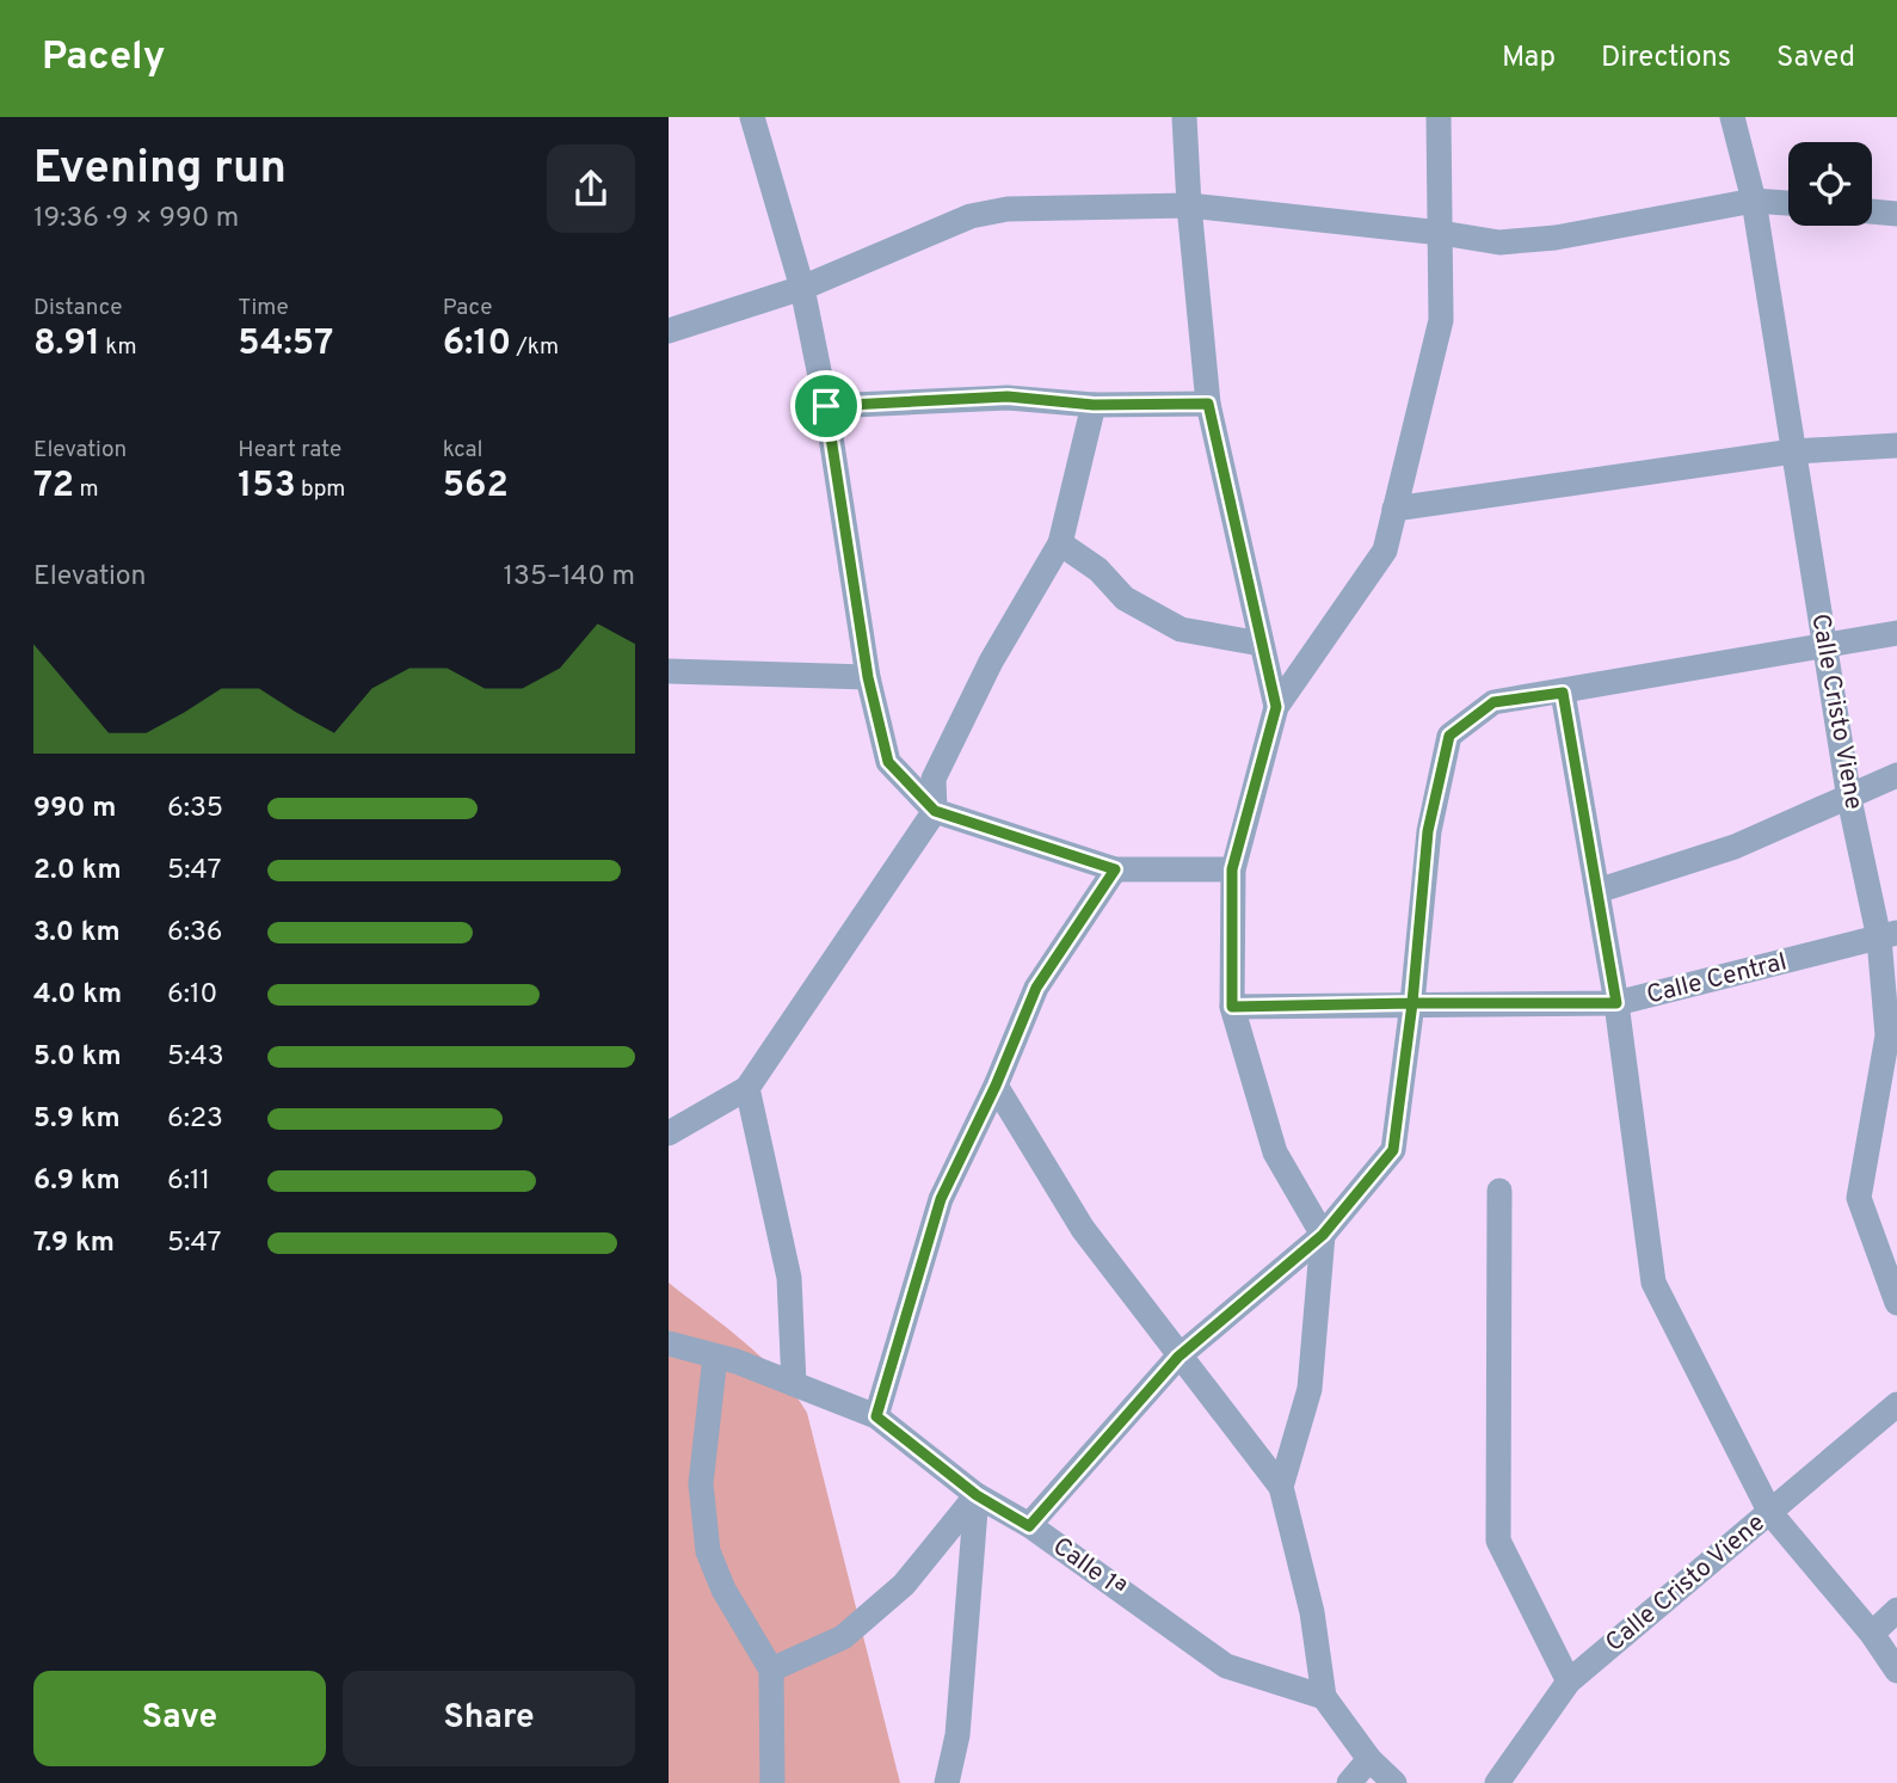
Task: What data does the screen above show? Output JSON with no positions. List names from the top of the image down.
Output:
{
  "streets": {
    "street": ["Calle Cristo Viene", "Calle Central", "Calle 1ª"]
  },
  "crossings": [
    ["Calle Cristo Viene", "Calle Central"]
  ],
  "page": {
    "header": "Pacely",
    "nav": ["Map", "Directions", "Saved"],
    "heading": ["Evening run", "19:36 · 9 × 990 m"],
    "stats": [
      ["Distance", "8.91 km"],
      ["Time", "54:57"],
      ["Pace", "6:10 /km"],
      ["Elevation", "72 m"],
      ["Heart rate", "153 bpm"],
      ["kcal", "562"]
    ],
    "chart": ["Elevation", "135–140 m"],
    "list": [
      {
        "name": "990 m",
        "note": "6:35"
      },
      {
        "name": "2.0 km",
        "note": "5:47"
      },
      {
        "name": "3.0 km",
        "note": "6:36"
      },
      {
        "name": "4.0 km",
        "note": "6:10"
      },
      {
        "name": "5.0 km",
        "note": "5:43"
      },
      {
        "name": "5.9 km",
        "note": "6:23"
      },
      {
        "name": "6.9 km",
        "note": "6:11"
      },
      {
        "name": "7.9 km",
        "note": "5:47"
      }
    ],
    "buttons": ["Save", "Share"]
  }
}
